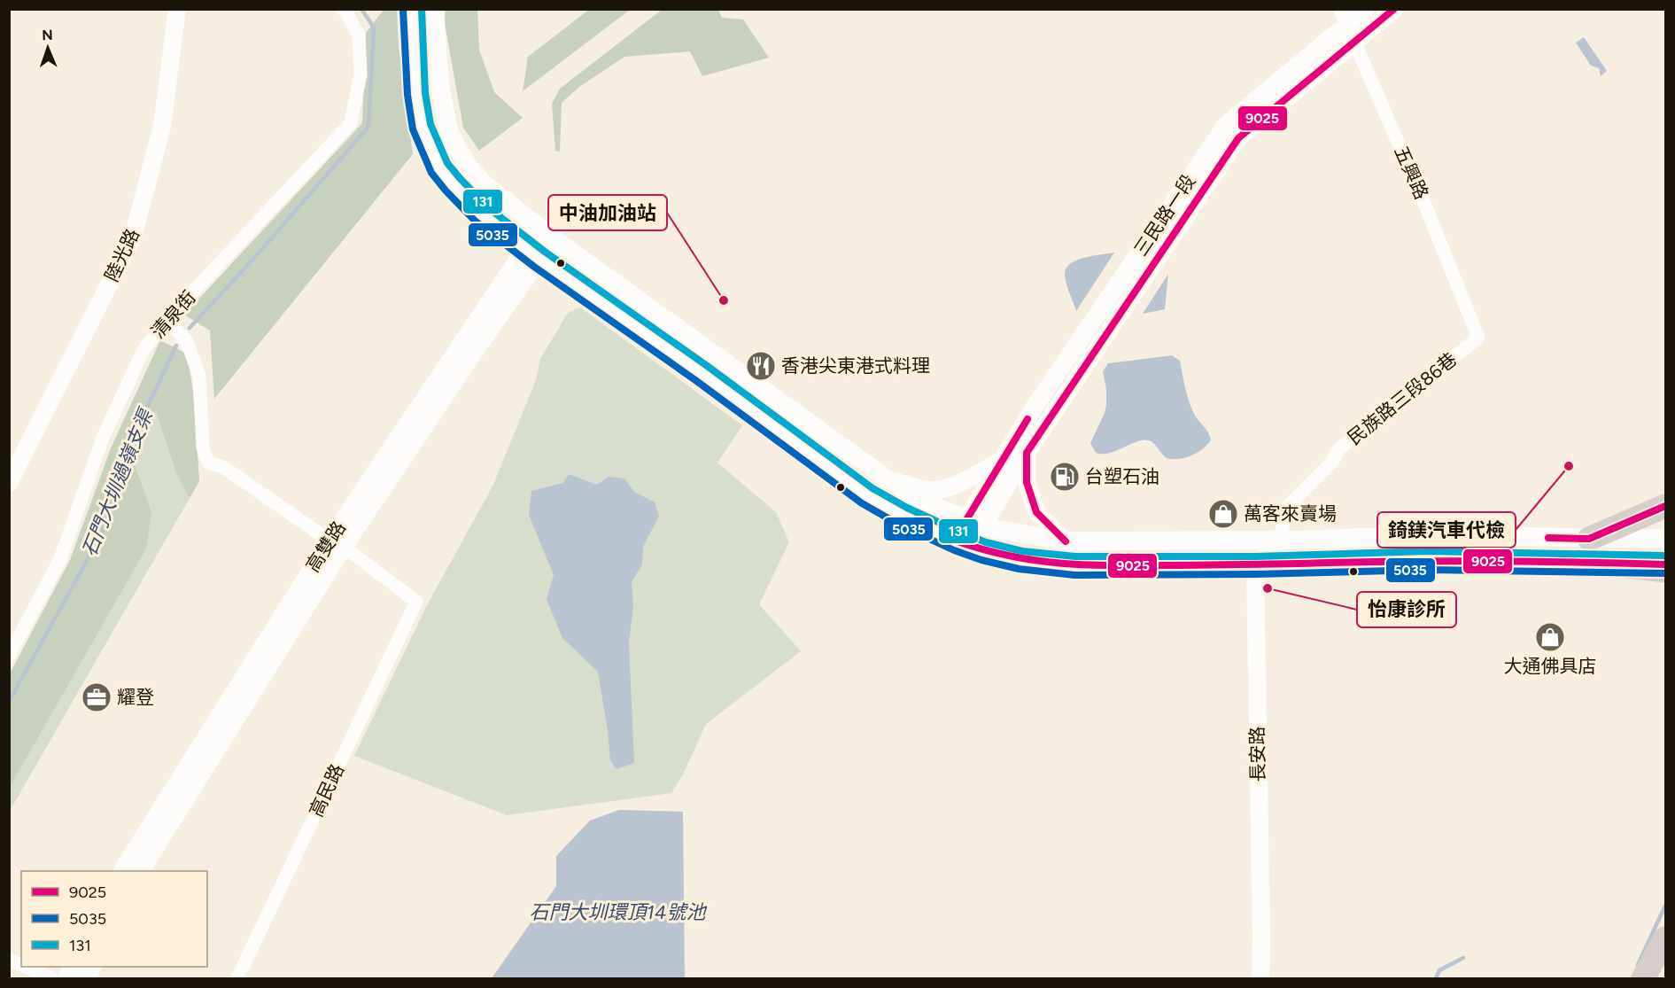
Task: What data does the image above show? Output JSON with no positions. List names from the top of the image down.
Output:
{
  "streets": {
    "street": [
      "五興路",
      "三民路一段",
      "陸光路",
      "清泉街",
      "民族路三段86巷",
      "高雙路",
      "長安路",
      "高民路"
    ]
  },
  "crossings": [
    ["五興路", "三民路一段"],
    ["五興路", "民族路三段86巷"],
    ["高雙路", "高民路"]
  ],
  "water": ["石門大圳過嶺支渠", "石門大圳環頂14號池"],
  "places": {
    "other": ["中油加油站", "錡鎂汽車代檢", "怡康診所"],
    "restaurant": ["香港尖東港式料理"],
    "fuel station": ["台塑石油"],
    "shop": ["萬客來賣場", "大通佛具店"],
    "office": ["耀登"]
  },
  "lines": ["transit line 9025", "transit line 131", "transit line 5035"],
  "legend": ["9025", "5035", "131"],
  "north": "top"
}
